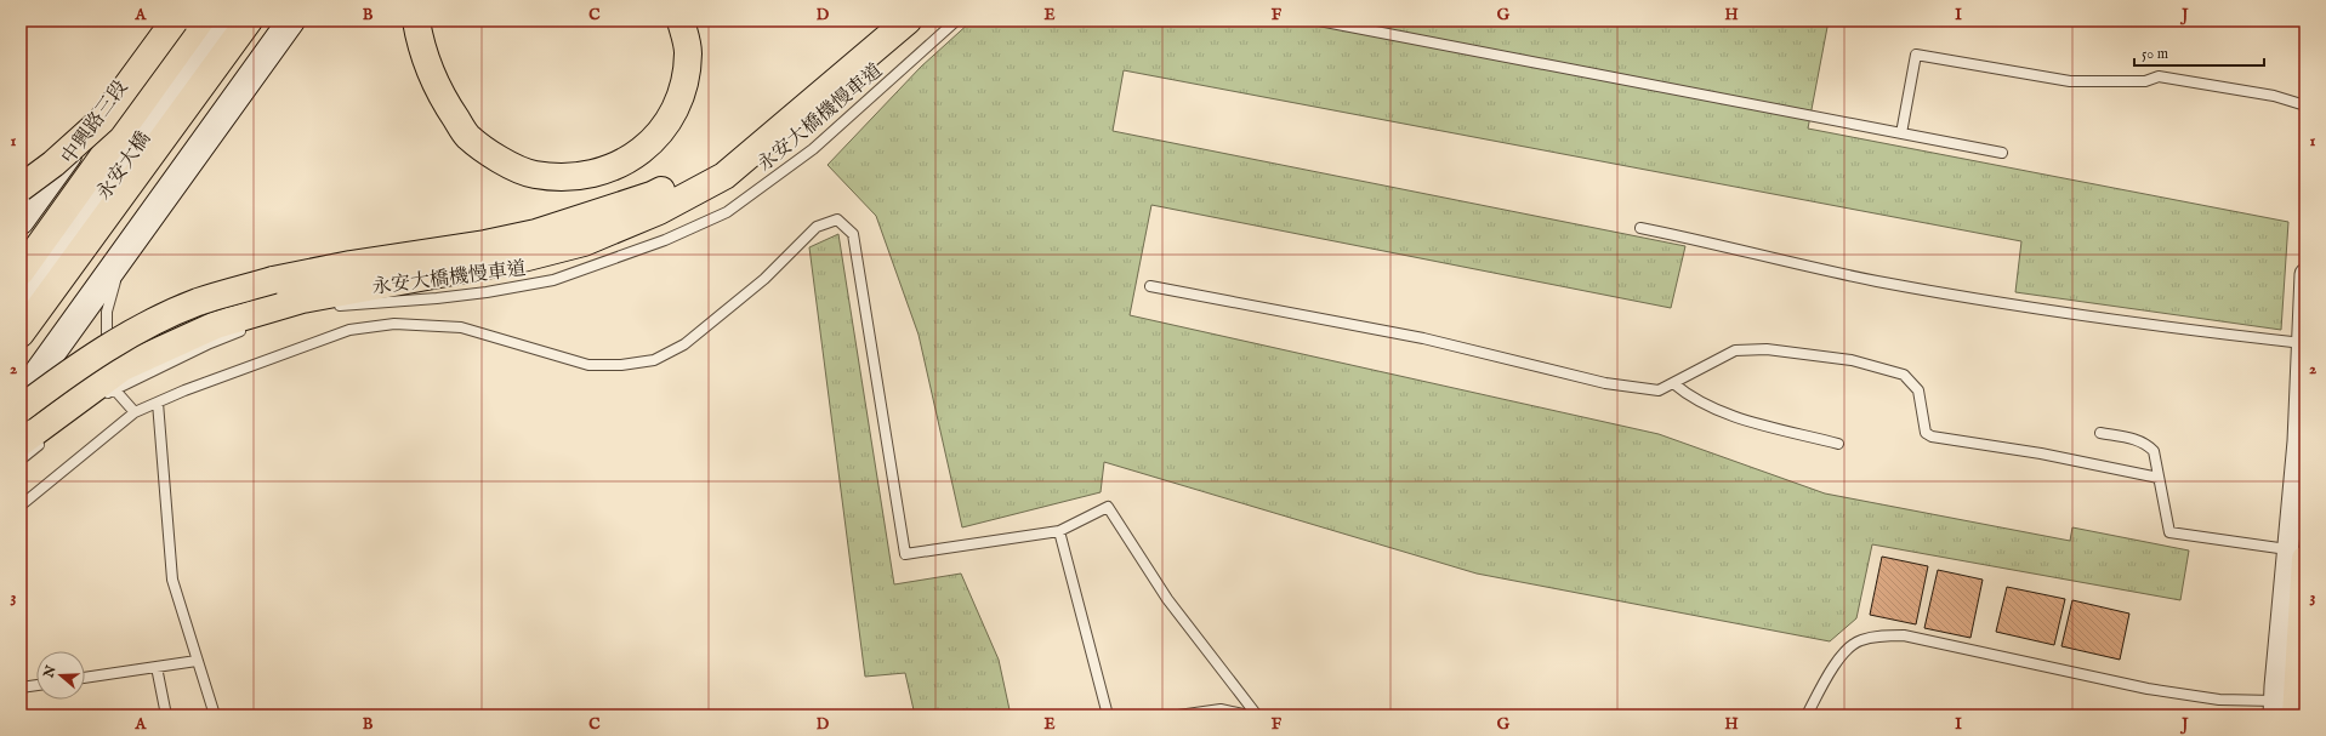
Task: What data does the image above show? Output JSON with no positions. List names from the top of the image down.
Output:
{
  "streets": {
    "street": ["中興路三段", "永安大橋"],
    "lane": ["永安大橋機慢車道"]
  },
  "scale_bar": "50 m",
  "north": "left",
  "grid": {
    "columns": [
      "A",
      "B",
      "C",
      "D",
      "E",
      "F",
      "G",
      "H",
      "I",
      "J"
    ],
    "rows": ["1", "2", "3"]
  }
}
